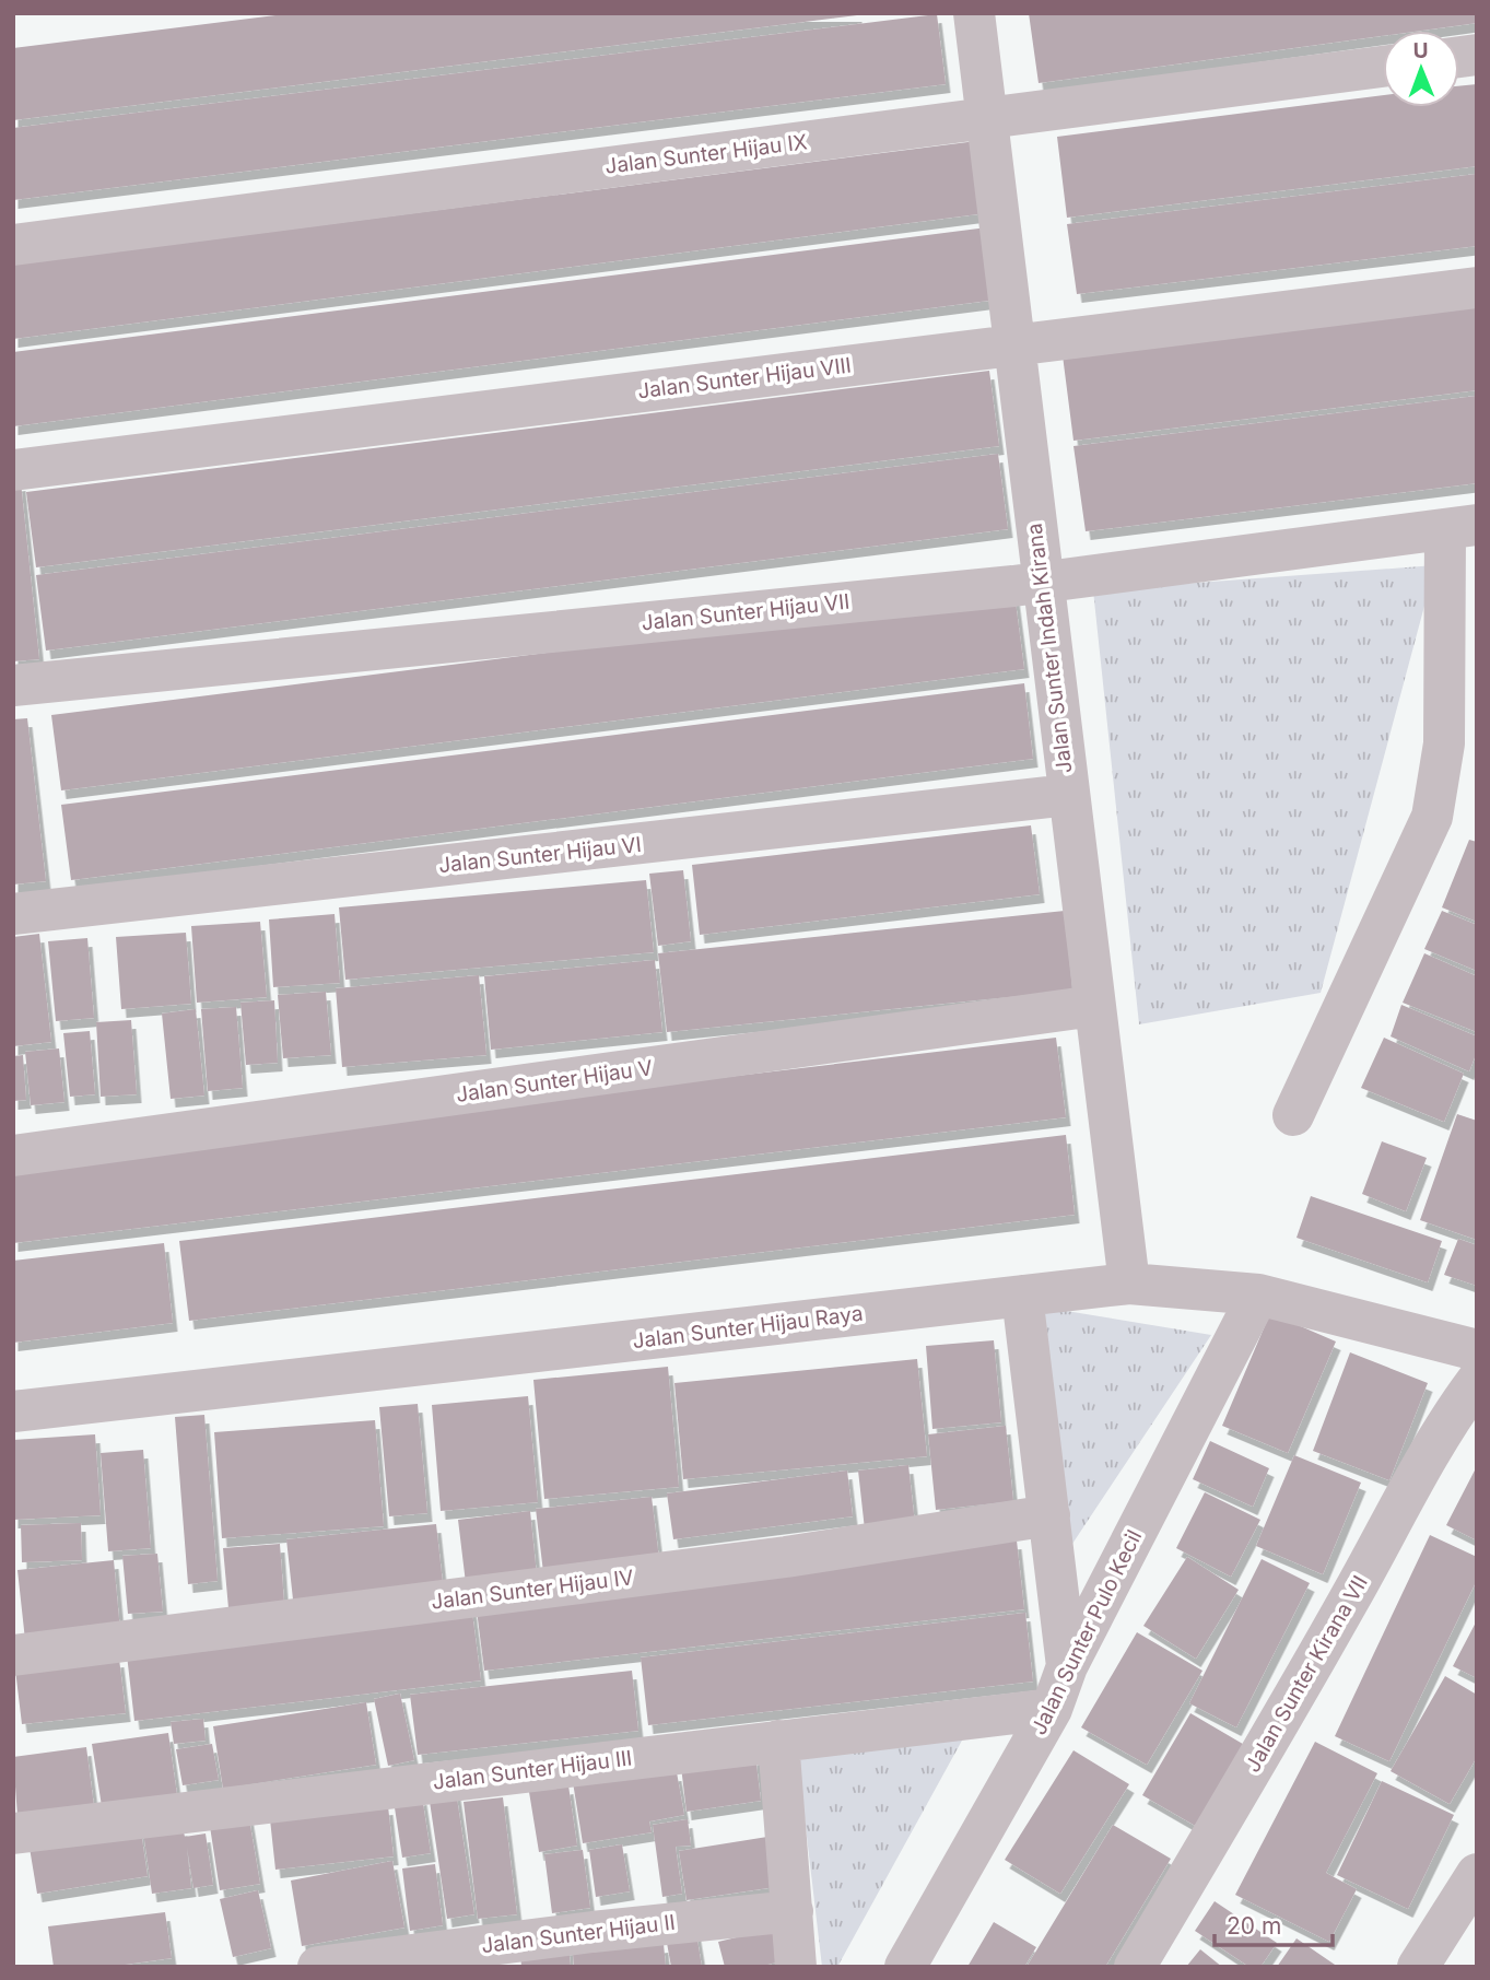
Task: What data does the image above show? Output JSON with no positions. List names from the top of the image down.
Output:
{
  "streets": {
    "street": [
      "Jalan Sunter Hijau IX",
      "Jalan Sunter Hijau VIII",
      "Jalan Sunter Hijau VII",
      "Jalan Sunter Indah Kirana",
      "Jalan Sunter Hijau VI",
      "Jalan Sunter Hijau V",
      "Jalan Sunter Hijau Raya",
      "Jalan Sunter Hijau IV",
      "Jalan Sunter Pulo Kecil",
      "Jalan Sunter Kirana VII",
      "Jalan Sunter Hijau III",
      "Jalan Sunter Hijau II"
    ]
  },
  "crossings": [
    ["Jalan Sunter Hijau IX", "Jalan Sunter Indah Kirana"],
    ["Jalan Sunter Hijau VIII", "Jalan Sunter Indah Kirana"],
    ["Jalan Sunter Hijau VII", "Jalan Sunter Indah Kirana"],
    ["Jalan Sunter Indah Kirana", "Jalan Sunter Hijau VI"],
    ["Jalan Sunter Indah Kirana", "Jalan Sunter Hijau V"],
    ["Jalan Sunter Indah Kirana", "Jalan Sunter Hijau Raya"],
    ["Jalan Sunter Hijau Raya", "Jalan Sunter Pulo Kecil"],
    ["Jalan Sunter Pulo Kecil", "Jalan Sunter Hijau III"]
  ],
  "scale_bar": "20 m",
  "north": "top"
}
